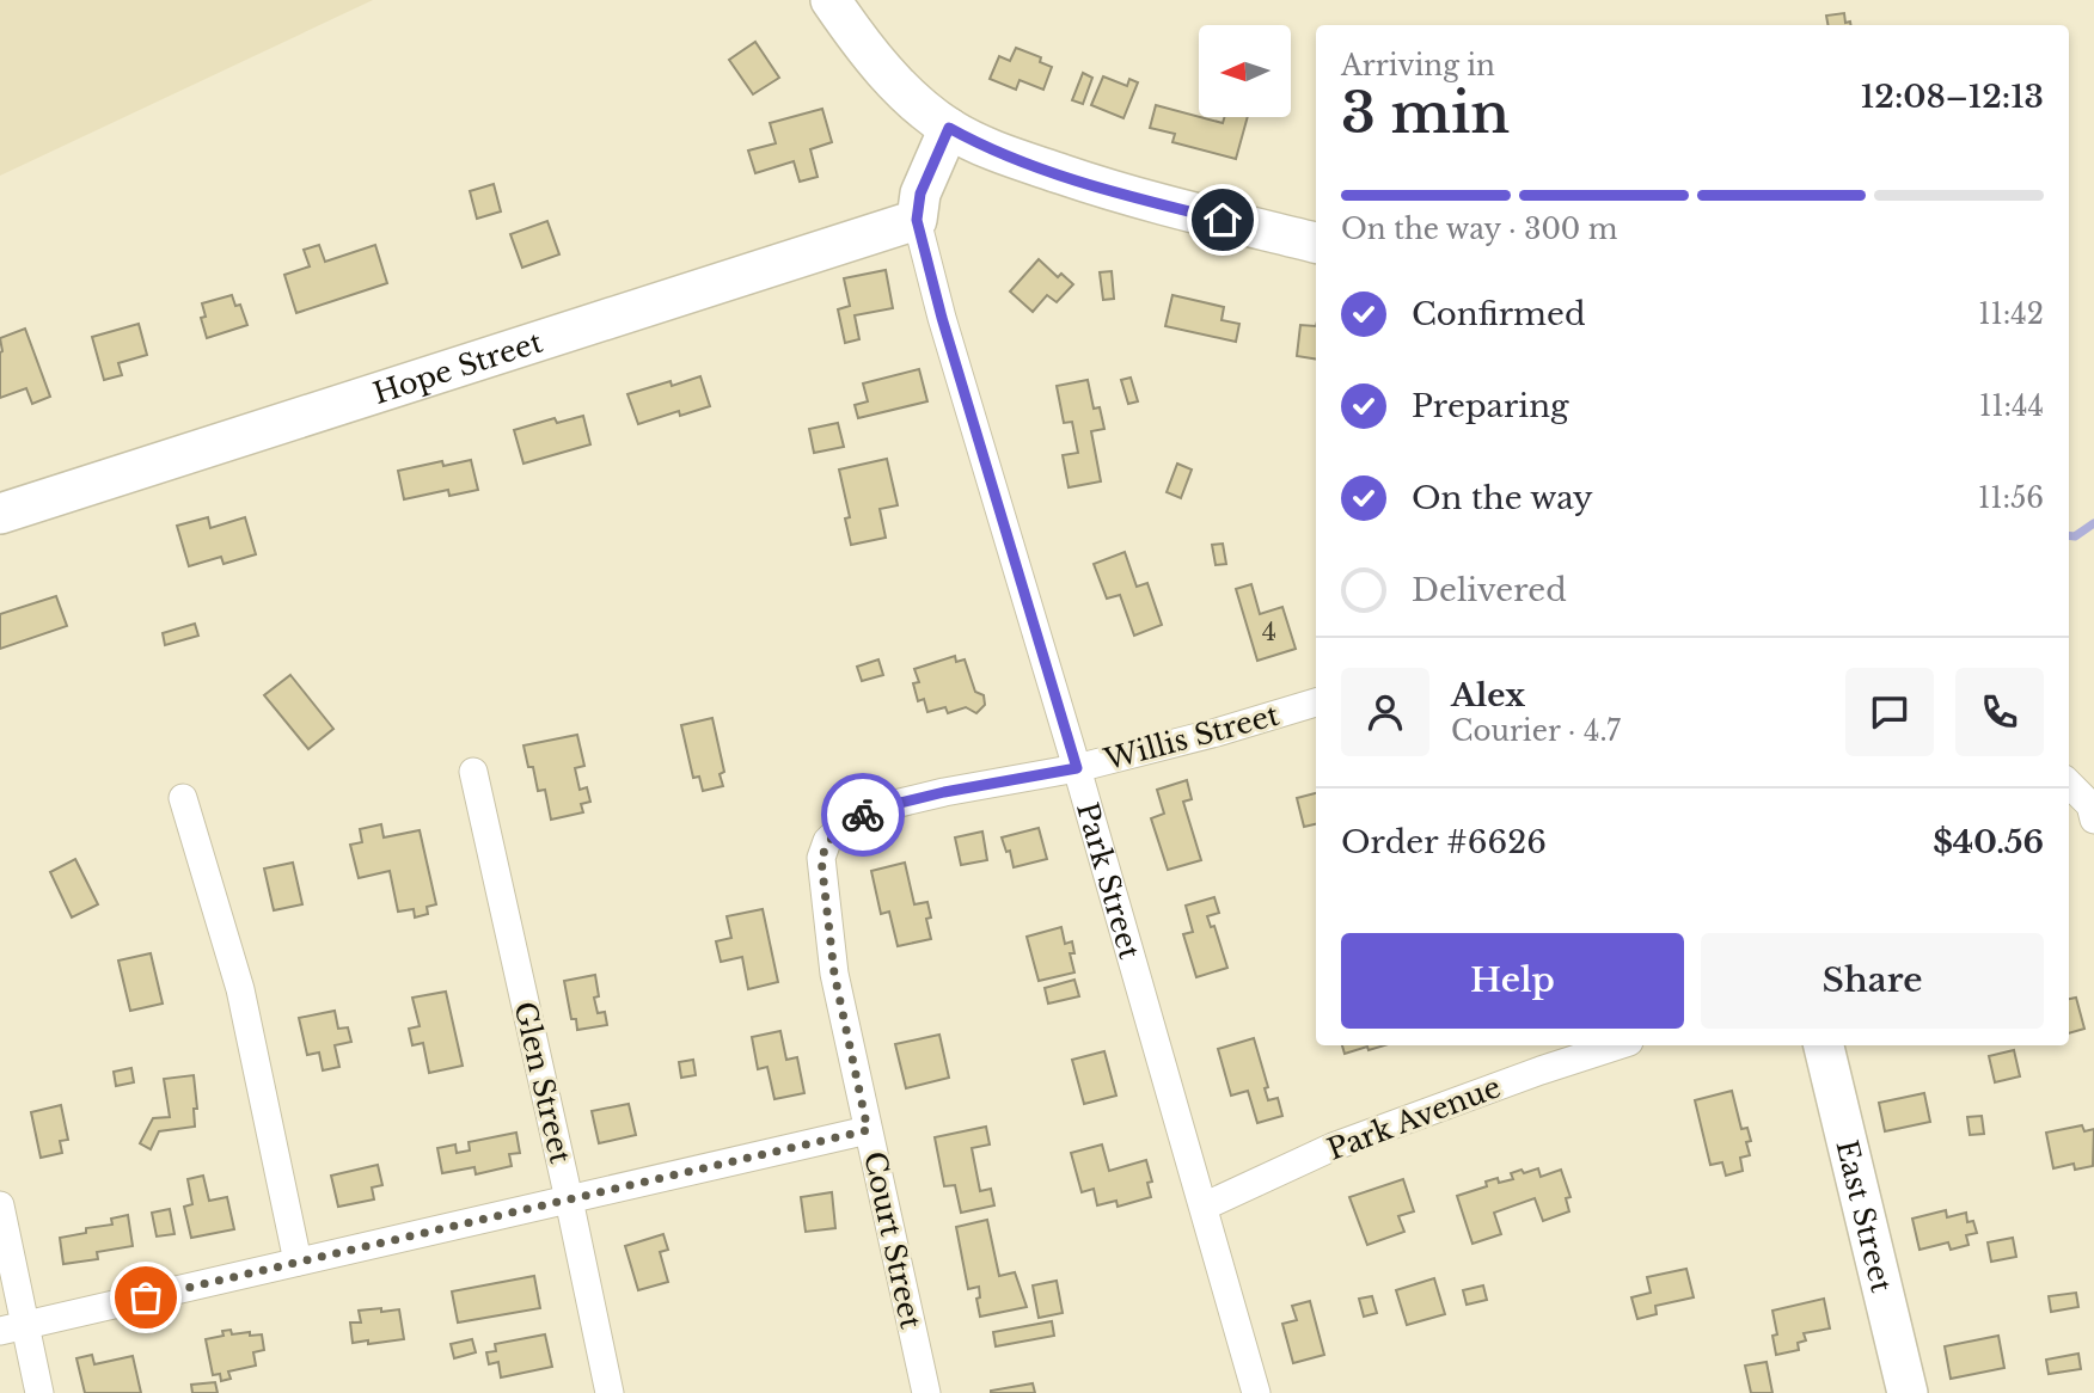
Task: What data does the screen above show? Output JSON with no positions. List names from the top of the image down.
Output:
{
  "streets": {
    "main road": ["Hope Street", "Park Street", "East Street"],
    "street": [
      "Willis Street",
      "Glen Street",
      "Park Avenue",
      "Court Street"
    ]
  },
  "crossings": [
    ["Hope Street", "Park Street"],
    ["Willis Street", "Park Street"],
    ["Willis Street", "Court Street"],
    ["Park Street", "Park Avenue"]
  ],
  "house_numbers": ["4"],
  "north": "left",
  "page": {
    "heading": ["3 min", "Arriving in", "12:08–12:13"],
    "panel": [
      "Alex",
      "Courier · 4.7",
      "Order #6626",
      "$40.56"
    ],
    "bar": "On the way · 300 m",
    "list": [
      ["Confirmed", "11:42"],
      ["Preparing", "11:44"],
      ["On the way", "11:56"],
      "Delivered"
    ],
    "buttons": ["Help", "Share"]
  }
}
